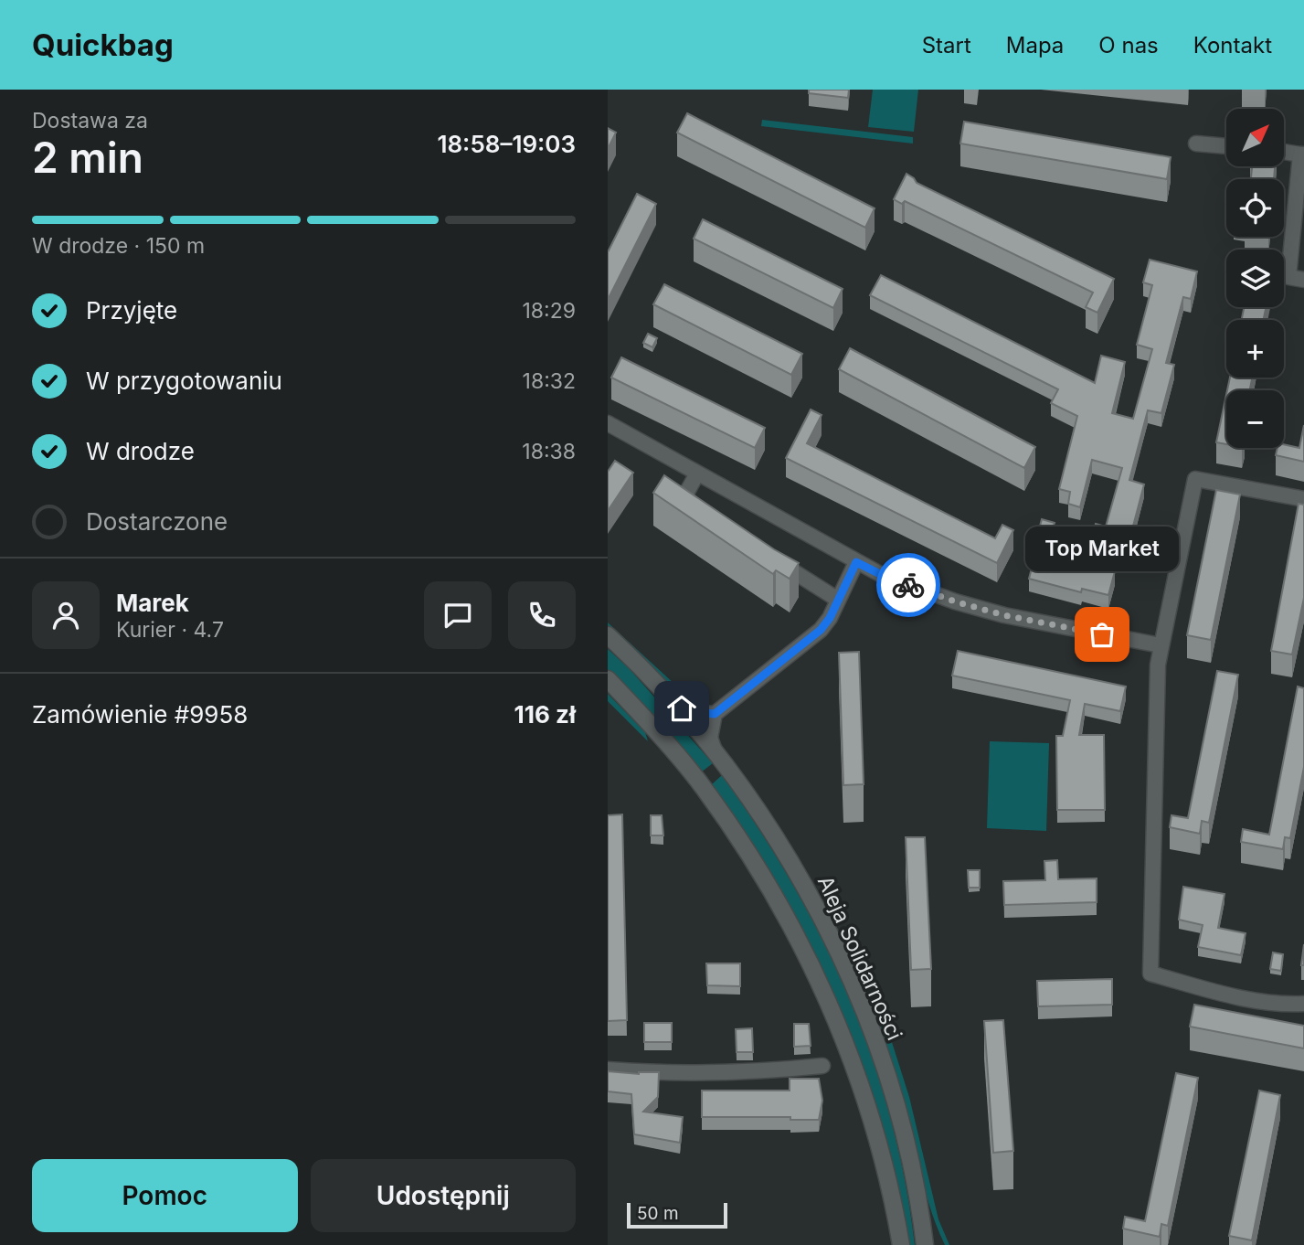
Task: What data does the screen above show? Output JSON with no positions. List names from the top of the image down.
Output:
{
  "streets": {
    "main road": ["Aleja Solidarności"]
  },
  "places": ["Top Market"],
  "scale_bar": "50 m",
  "north": "top right",
  "page": {
    "header": "Quickbag",
    "nav": [
      "Start",
      "Mapa",
      "O nas",
      "Kontakt"
    ],
    "heading": ["2 min", "Dostawa za", "18:58–19:03"],
    "panel": [
      "Marek",
      "Kurier · 4.7",
      "Zamówienie #9958",
      "116 zł"
    ],
    "map_buttons": ["+", "−"],
    "bar": "W drodze · 150 m",
    "list": [
      ["Przyjęte", "18:29"],
      ["W przygotowaniu", "18:32"],
      ["W drodze", "18:38"],
      "Dostarczone"
    ],
    "bubble": "Top Market",
    "buttons": ["Pomoc", "Udostępnij"],
    "scale": "50 m"
  }
}
